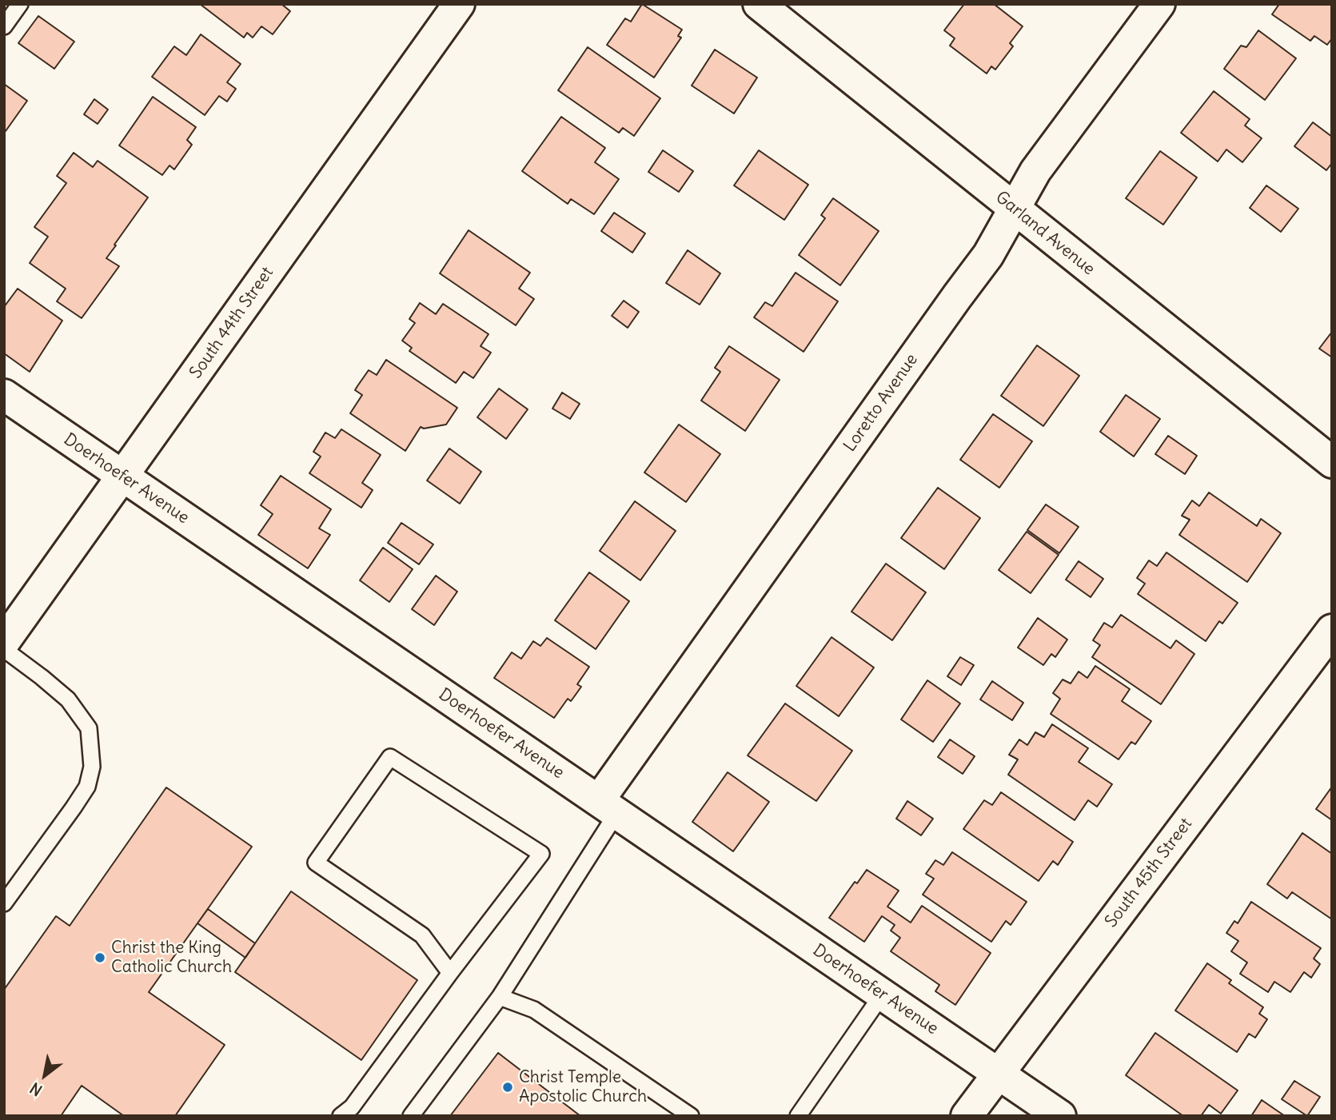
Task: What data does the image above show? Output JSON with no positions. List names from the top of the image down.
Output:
{
  "streets": {
    "street": [
      "Garland Avenue",
      "South 44th Street",
      "Loretto Avenue",
      "Doerhoefer Avenue",
      "South 45th Street"
    ]
  },
  "crossings": [
    ["Garland Avenue", "Loretto Avenue"],
    ["South 44th Street", "Doerhoefer Avenue"],
    ["Loretto Avenue", "Doerhoefer Avenue"],
    ["Doerhoefer Avenue", "South 45th Street"]
  ],
  "places": ["Christ the King Catholic Church", "Christ Temple Apostolic Church"],
  "north": "bottom left"
}
